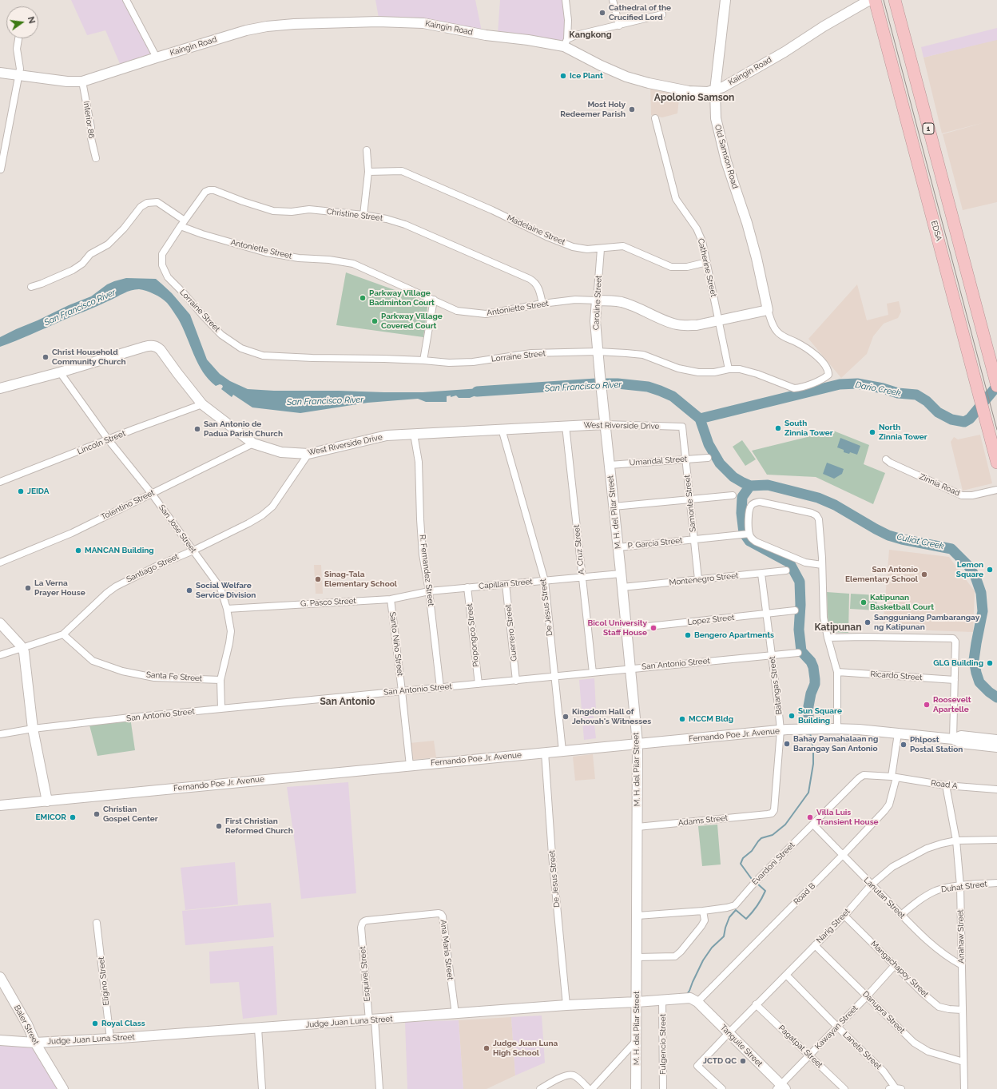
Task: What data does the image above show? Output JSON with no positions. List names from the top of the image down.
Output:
{
  "streets": {
    "highway": ["1", "EDSA"],
    "street": [
      "Kaingin Road",
      "Interior 86",
      "Old Samson Road",
      "Christine Street",
      "Madelaine Street",
      "Antoniette Street",
      "Catherine Street",
      "Caroline Street",
      "Lorraine Street",
      "West Riverside Drive",
      "Lincoln Street",
      "Umandal Street",
      "Zinnia Road",
      "Samonte Street",
      "Tolentino Street",
      "M. H. del Pilar Street",
      "San Jose Street",
      "P. Garcia Street",
      "A. Cruz Street",
      "Santiago Street",
      "R. Fernandez Street",
      "Montenegro Street",
      "Capillan Street",
      "G. Pasco Street",
      "De Jesus Street",
      "Lopez Street",
      "Guerrero Street",
      "Piopongco Street",
      "Santo Niño Street",
      "San Antonio Street",
      "Ricardo Street",
      "Santa Fe Street",
      "Batangas Street",
      "Fernando Poe Jr. Avenue",
      "Road A",
      "Adams Street",
      "Evardoni Street",
      "Duhat Street",
      "Road B",
      "Lanutan Street",
      "Narig Street",
      "Anahaw Street",
      "Ana Maria Street",
      "Mangachapoy Street",
      "Esquivel Street",
      "Eligino Street",
      "Danupra Street",
      "Judge Juan Luna Street",
      "Baler Street",
      "Kawayan Street",
      "Fulgencio Street",
      "Tanguile Street",
      "Pagatpat Street",
      "Lanete Street"
    ]
  },
  "crossings": [
    ["Kaingin Road", "Interior 86"],
    ["Kaingin Road", "Old Samson Road"],
    ["Kaingin Road", "EDSA"],
    ["Old Samson Road", "Antoniette Street"],
    ["Old Samson Road", "Lorraine Street"],
    ["Christine Street", "Antoniette Street"],
    ["Madelaine Street", "Catherine Street"],
    ["Madelaine Street", "Caroline Street"],
    ["Antoniette Street", "Catherine Street"],
    ["Antoniette Street", "Caroline Street"],
    ["Antoniette Street", "Lorraine Street"],
    ["Catherine Street", "Lorraine Street"],
    ["Caroline Street", "Lorraine Street"],
    ["Caroline Street", "M. H. del Pilar Street"],
    ["West Riverside Drive", "Lincoln Street"],
    ["West Riverside Drive", "Samonte Street"],
    ["West Riverside Drive", "Tolentino Street"],
    ["West Riverside Drive", "M. H. del Pilar Street"],
    ["West Riverside Drive", "San Jose Street"],
    ["West Riverside Drive", "A. Cruz Street"],
    ["West Riverside Drive", "Santiago Street"],
    ["West Riverside Drive", "R. Fernandez Street"],
    ["West Riverside Drive", "De Jesus Street"],
    ["Lincoln Street", "San Jose Street"],
    ["Umandal Street", "Samonte Street"],
    ["Umandal Street", "M. H. del Pilar Street"],
    ["Samonte Street", "P. Garcia Street"],
    ["Samonte Street", "Montenegro Street"],
    ["Tolentino Street", "San Jose Street"],
    ["M. H. del Pilar Street", "P. Garcia Street"],
    ["M. H. del Pilar Street", "Montenegro Street"],
    ["M. H. del Pilar Street", "Capillan Street"],
    ["M. H. del Pilar Street", "Lopez Street"],
    ["M. H. del Pilar Street", "San Antonio Street"],
    ["M. H. del Pilar Street", "Fernando Poe Jr. Avenue"],
    ["M. H. del Pilar Street", "Adams Street"],
    ["M. H. del Pilar Street", "Evardoni Street"],
    ["M. H. del Pilar Street", "Judge Juan Luna Street"],
    ["San Jose Street", "Santiago Street"],
    ["San Jose Street", "G. Pasco Street"],
    ["San Jose Street", "San Antonio Street"],
    ["San Jose Street", "Santa Fe Street"],
    ["A. Cruz Street", "Capillan Street"],
    ["A. Cruz Street", "San Antonio Street"],
    ["Santiago Street", "Santa Fe Street"],
    ["R. Fernandez Street", "Capillan Street"],
    ["R. Fernandez Street", "G. Pasco Street"],
    ["R. Fernandez Street", "San Antonio Street"],
    ["Montenegro Street", "Batangas Street"],
    ["Capillan Street", "G. Pasco Street"],
    ["Capillan Street", "De Jesus Street"],
    ["Capillan Street", "Guerrero Street"],
    ["Capillan Street", "Piopongco Street"],
    ["G. Pasco Street", "Santo Niño Street"],
    ["De Jesus Street", "San Antonio Street"],
    ["De Jesus Street", "Fernando Poe Jr. Avenue"],
    ["De Jesus Street", "Judge Juan Luna Street"],
    ["Lopez Street", "Batangas Street"],
    ["Guerrero Street", "San Antonio Street"],
    ["Piopongco Street", "San Antonio Street"],
    ["Santo Niño Street", "San Antonio Street"],
    ["Santo Niño Street", "Fernando Poe Jr. Avenue"],
    ["San Antonio Street", "Batangas Street"],
    ["Batangas Street", "Fernando Poe Jr. Avenue"],
    ["Batangas Street", "Adams Street"],
    ["Fernando Poe Jr. Avenue", "Road B"],
    ["Road A", "Evardoni Street"],
    ["Road A", "Road B"],
    ["Road A", "Anahaw Street"],
    ["Evardoni Street", "Road B"],
    ["Evardoni Street", "Lanutan Street"],
    ["Duhat Street", "Lanutan Street"],
    ["Duhat Street", "Anahaw Street"],
    ["Road B", "Lanutan Street"],
    ["Road B", "Judge Juan Luna Street"],
    ["Road B", "Tanguile Street"],
    ["Lanutan Street", "Narig Street"],
    ["Lanutan Street", "Anahaw Street"],
    ["Narig Street", "Anahaw Street"],
    ["Narig Street", "Mangachapoy Street"],
    ["Narig Street", "Danupra Street"],
    ["Narig Street", "Tanguile Street"],
    ["Narig Street", "Pagatpat Street"],
    ["Narig Street", "Lanete Street"],
    ["Anahaw Street", "Mangachapoy Street"],
    ["Anahaw Street", "Danupra Street"],
    ["Ana Maria Street", "Esquivel Street"],
    ["Ana Maria Street", "Judge Juan Luna Street"],
    ["Mangachapoy Street", "Kawayan Street"],
    ["Esquivel Street", "Judge Juan Luna Street"],
    ["Eligino Street", "Judge Juan Luna Street"],
    ["Danupra Street", "Kawayan Street"],
    ["Judge Juan Luna Street", "Baler Street"],
    ["Judge Juan Luna Street", "Fulgencio Street"],
    ["Judge Juan Luna Street", "Tanguile Street"],
    ["Kawayan Street", "Tanguile Street"],
    ["Kawayan Street", "Pagatpat Street"],
    ["Kawayan Street", "Lanete Street"]
  ],
  "districts": [
    "Kangkong",
    "Apolonio Samson",
    "Katipunan",
    "San Antonio"
  ],
  "water": ["San Francisco River", "Dario Creek", "Culiat Creek"],
  "places": [
    "Cathedral of the Crucified Lord",
    "Ice Plant",
    "Most Holy Redeemer Parish",
    "Parkway Village Badminton Court",
    "Parkway Village Covered Court",
    "Christ Household Community Church",
    "South Zinnia Tower",
    "San Antonio de Padua Parish Church",
    "North Zinnia Tower",
    "JEIDA",
    "MANCAN Building",
    "Lemon Square",
    "San Antonio Elementary School",
    "Sinag-Tala Elementary School",
    "La Verna Prayer House",
    "Social Welfare Service Division",
    "Katipunan Basketball Court",
    "Sangguniang Pambarangay ng Katipunan",
    "Bicol University Staff House",
    "Bengero Apartments",
    "GLG Building",
    "Roosevelt Apartelle",
    "Sun Square Building",
    "Kingdom Hall of Jehovah's Witnesses",
    "MCCM Bldg",
    "Bahay Pamahalaan ng Barangay San Antonio",
    "Phlpost Postal Station",
    "Christian Gospel Center",
    "EMICOR",
    "Villa Luis Transient House",
    "First Christian Reformed Church",
    "Royal Class",
    "Judge Juan Luna High School",
    "JCTD QC"
  ],
  "north": "right"
}
